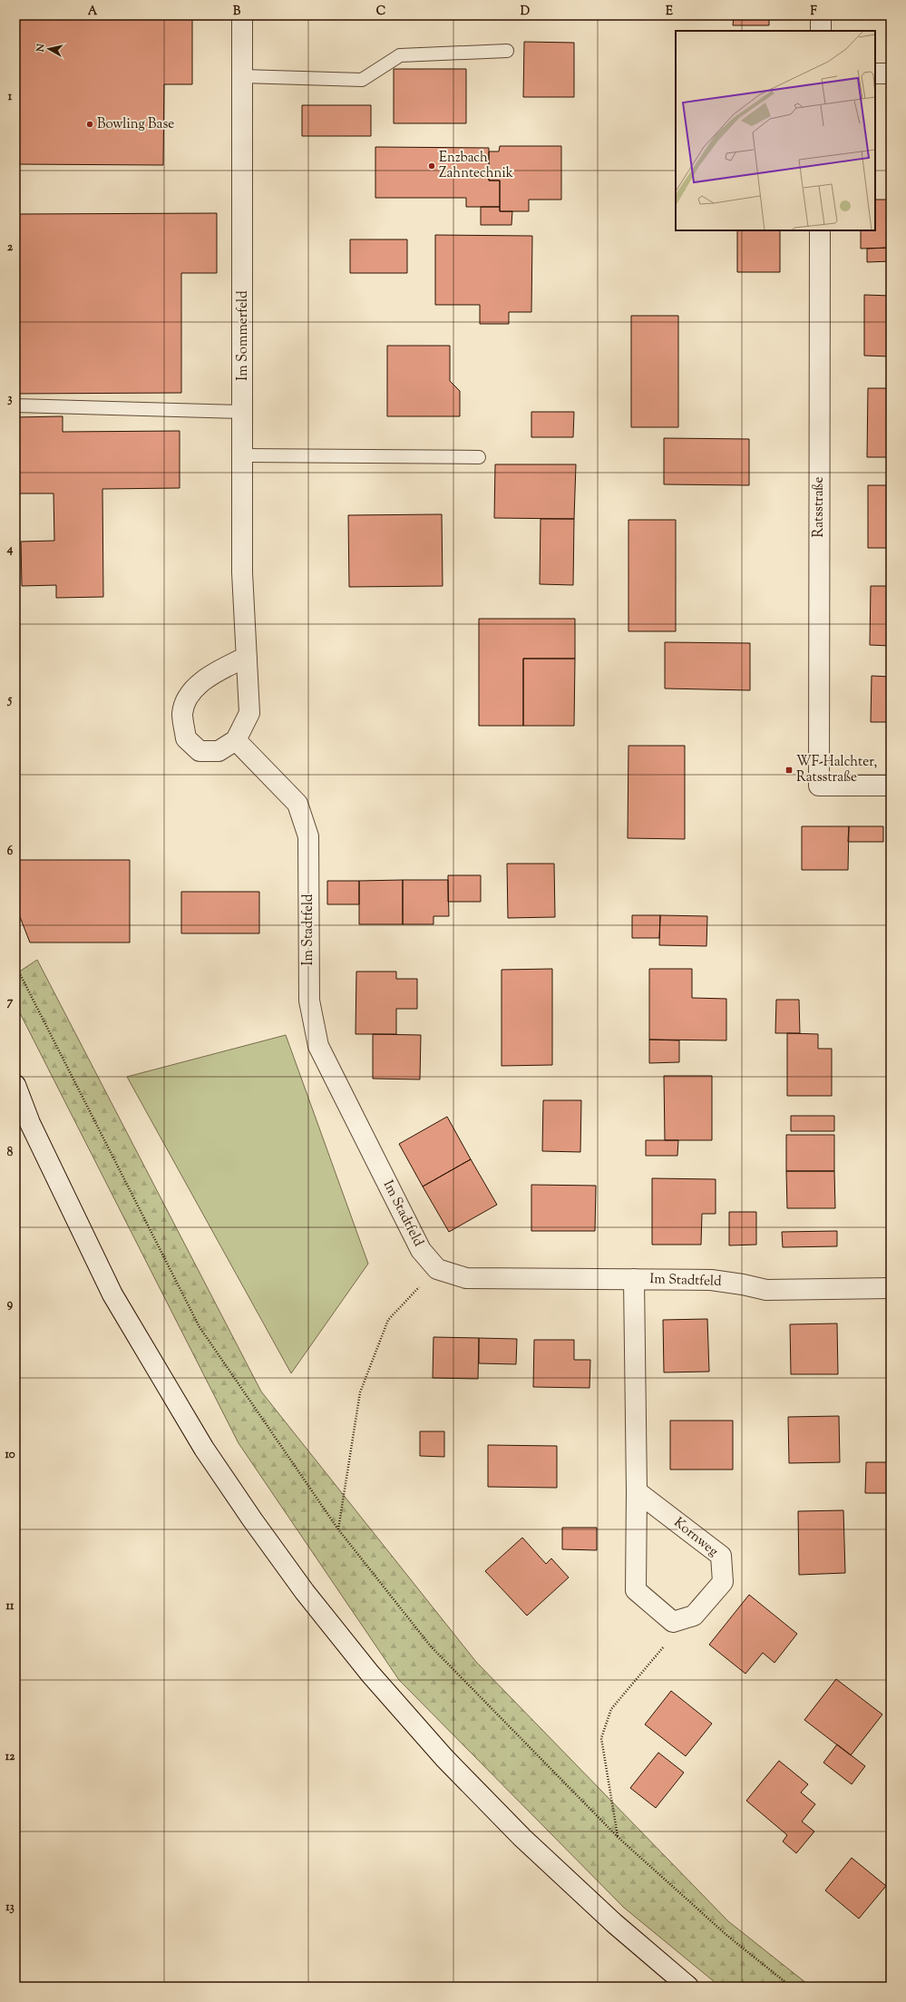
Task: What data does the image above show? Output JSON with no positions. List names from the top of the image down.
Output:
{
  "streets": {
    "street": [
      "Im Sommerfeld",
      "Ratsstraße",
      "Im Stadtfeld",
      "Kornweg"
    ]
  },
  "crossings": [
    ["Im Sommerfeld", "Im Stadtfeld"]
  ],
  "places": {
    "other": ["Bowling Base", "Enzbach Zahntechnik"],
    "transit": ["WF-Halchter, Ratsstraße"]
  },
  "north": "left",
  "grid": {
    "columns": [
      "A",
      "B",
      "C",
      "D",
      "E",
      "F"
    ],
    "rows": [
      "1",
      "2",
      "3",
      "4",
      "5",
      "6",
      "7",
      "8",
      "9",
      "10",
      "11",
      "12",
      "13"
    ]
  }
}
